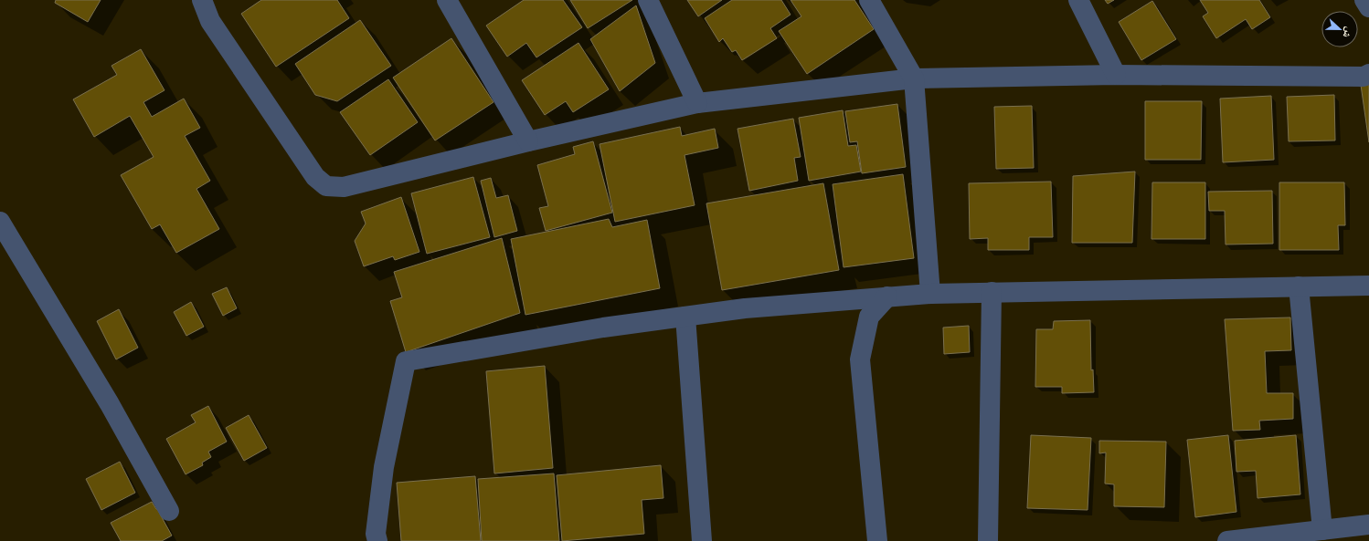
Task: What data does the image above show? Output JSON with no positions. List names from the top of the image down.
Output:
{
  "north": "right"
}
